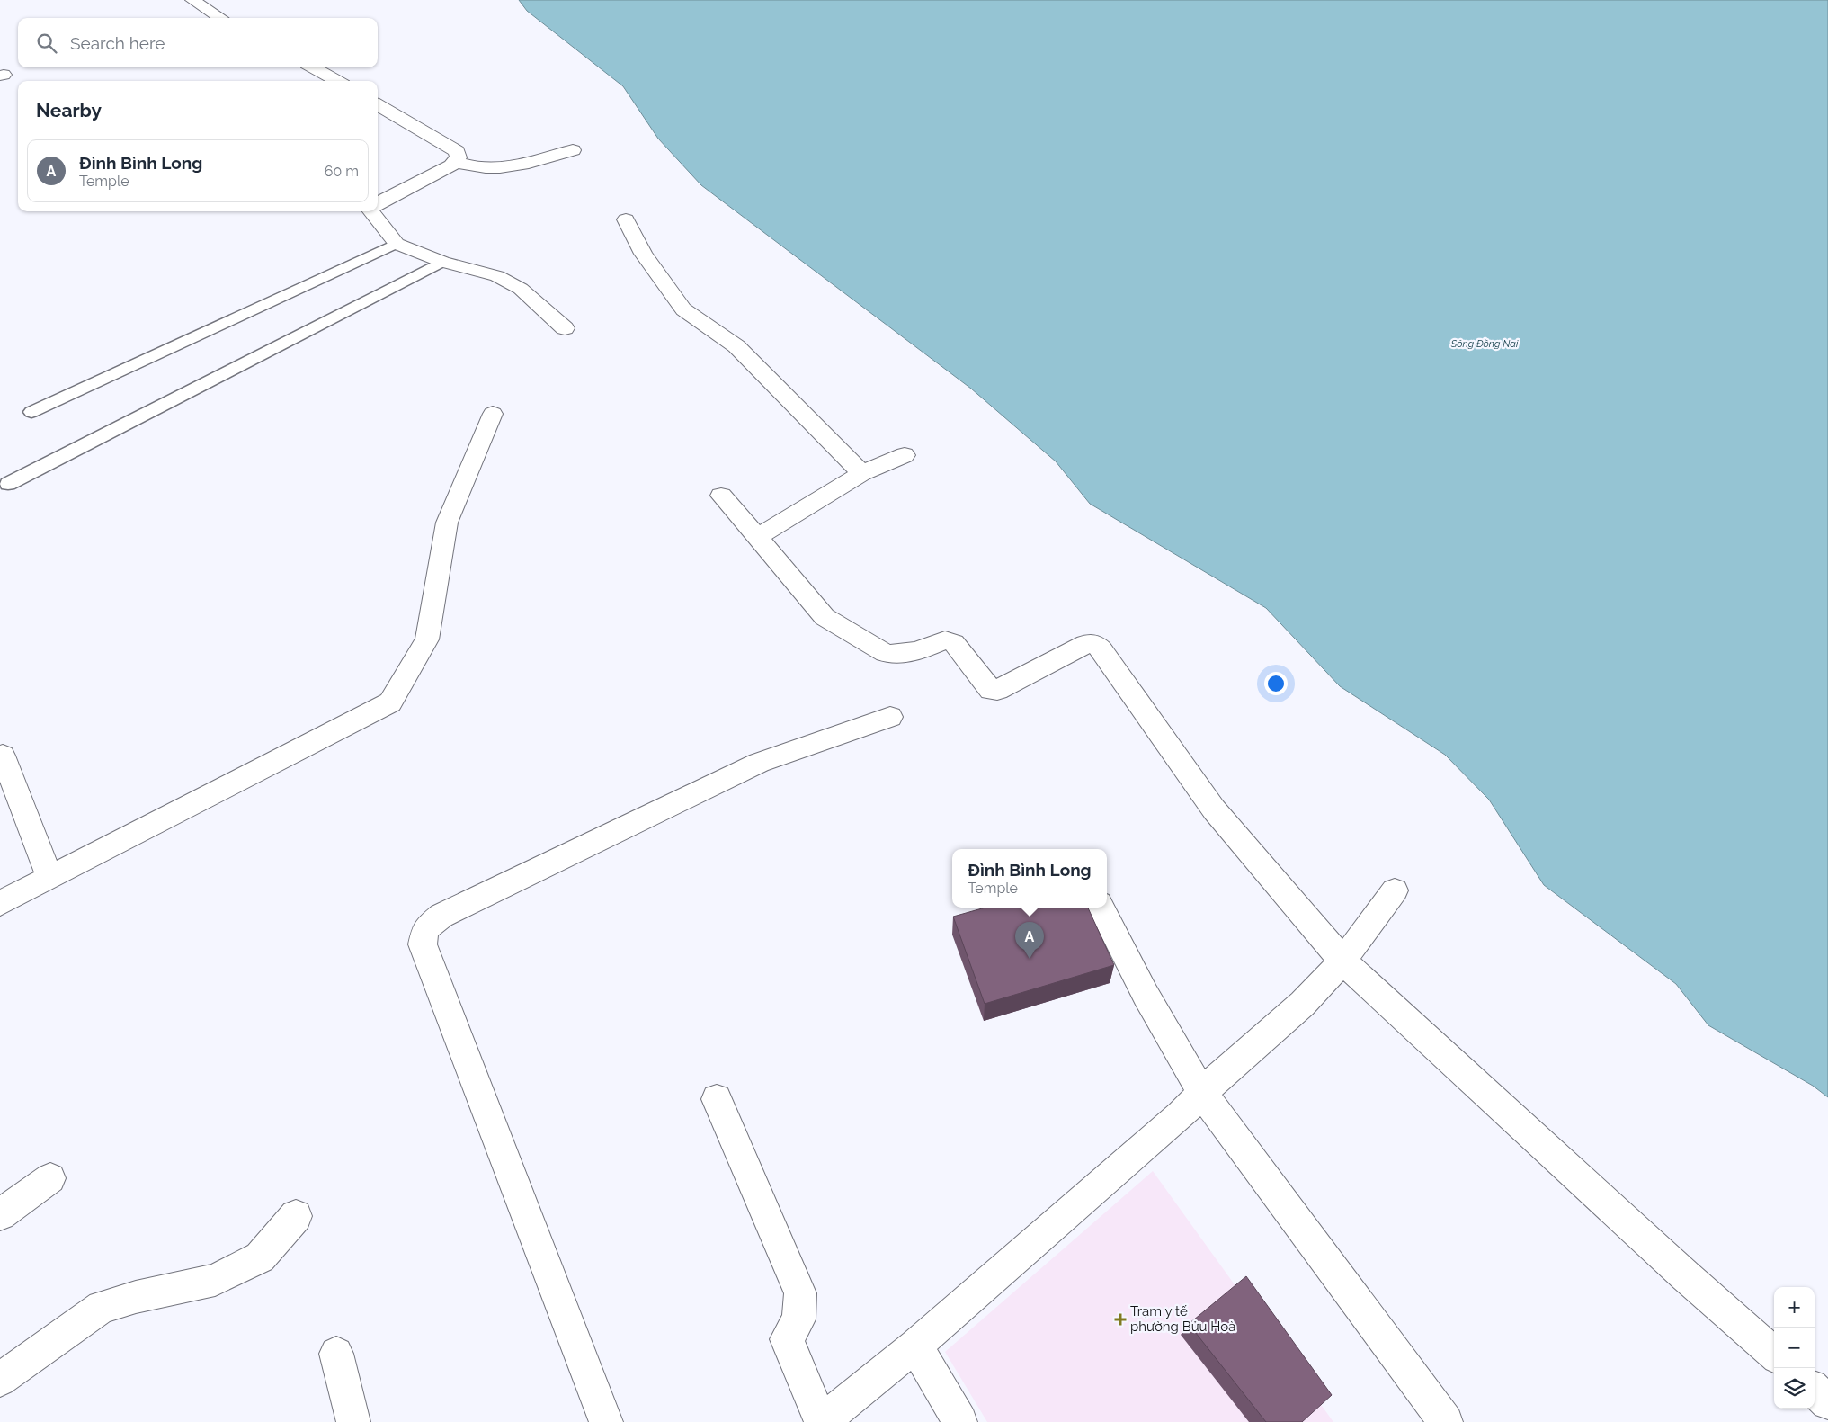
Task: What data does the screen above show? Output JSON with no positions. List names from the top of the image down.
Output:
{
  "water": ["Sông Đồng Nai"],
  "places": {
    "health": ["Trạm y tế phường Bửu Hoà"]
  },
  "page": {
    "search": "Search here",
    "heading": "Nearby",
    "list": [
      {
        "mark": "A",
        "name": "Đình Bình Long",
        "note": "Temple",
        "value": "60 m"
      }
    ],
    "popup": ["Đình Bình Long", "Temple"],
    "pins": "A",
    "map_buttons": ["+", "−"]
  }
}
